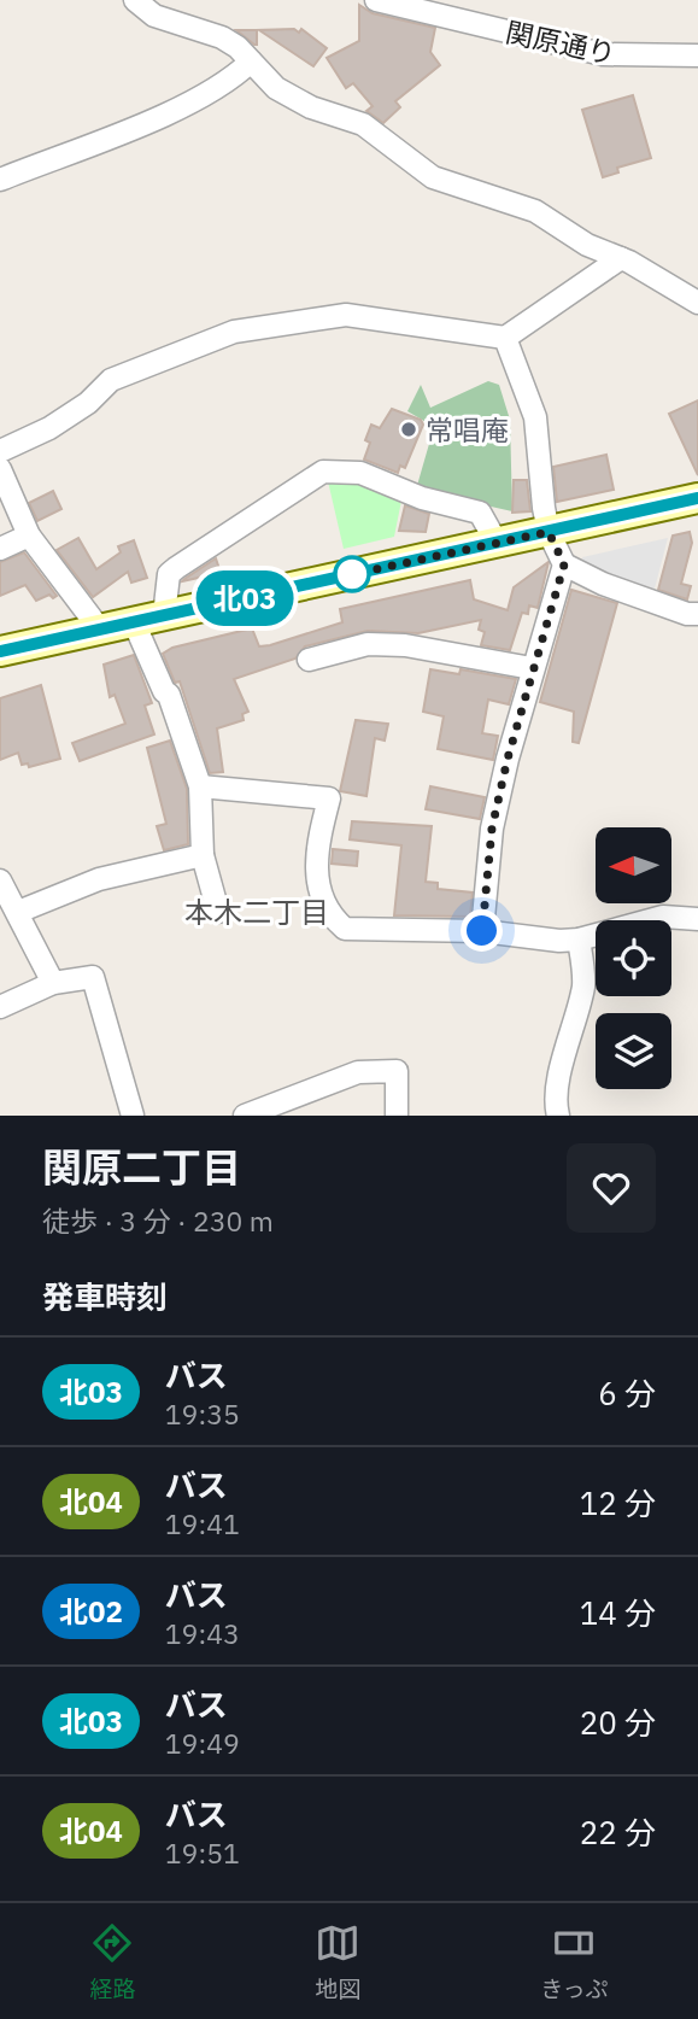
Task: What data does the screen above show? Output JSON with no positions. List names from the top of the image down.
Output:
{
  "streets": {
    "street": ["関原通り"]
  },
  "districts": ["本木二丁目"],
  "places": ["常唱庵"],
  "lines": ["bus line 北03"],
  "north": "left",
  "page": {
    "on_map": "北03",
    "heading": [
      ["関原二丁目", "徒歩 · 3 分 · 230 m"],
      "発車時刻"
    ],
    "list": [
      {
        "mark": "北03",
        "name": "バス",
        "note": "19:35",
        "value": "6 分"
      },
      {
        "mark": "北04",
        "name": "バス",
        "note": "19:41",
        "value": "12 分"
      },
      {
        "mark": "北02",
        "name": "バス",
        "note": "19:43",
        "value": "14 分"
      },
      {
        "mark": "北03",
        "name": "バス",
        "note": "19:49",
        "value": "20 分"
      },
      {
        "mark": "北04",
        "name": "バス",
        "note": "19:51",
        "value": "22 分"
      }
    ],
    "tabs": ["経路", "地図", "きっぷ"]
  }
}
